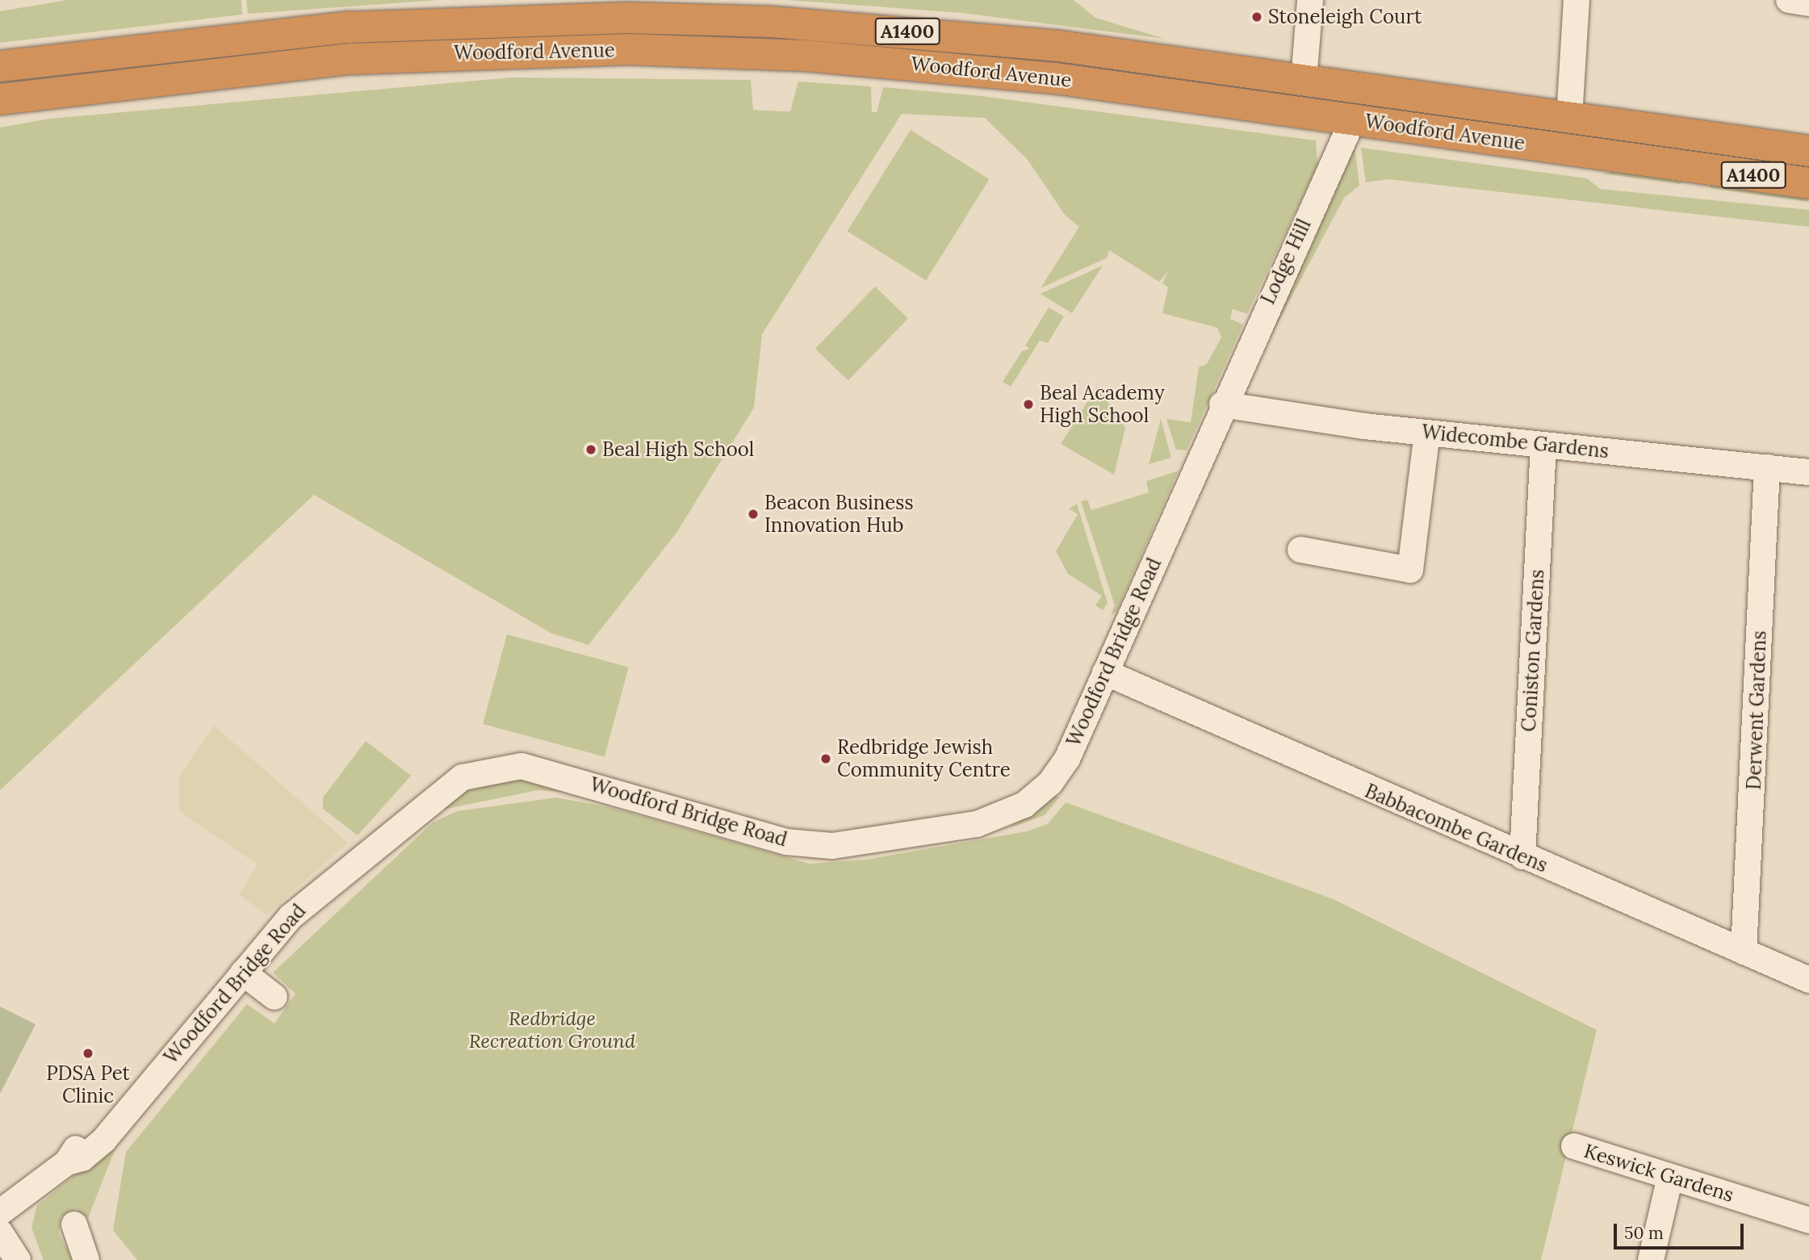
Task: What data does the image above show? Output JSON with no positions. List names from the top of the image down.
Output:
{
  "streets": {
    "highway": ["A1400", "Woodford Avenue"],
    "street": [
      "Lodge Hill",
      "Widecombe Gardens",
      "Coniston Gardens",
      "Woodford Bridge Road",
      "Derwent Gardens",
      "Babbacombe Gardens",
      "Keswick Gardens"
    ]
  },
  "crossings": [
    ["Woodford Avenue", "Lodge Hill"],
    ["Lodge Hill", "Widecombe Gardens"],
    ["Lodge Hill", "Woodford Bridge Road"],
    ["Widecombe Gardens", "Coniston Gardens"],
    ["Widecombe Gardens", "Woodford Bridge Road"],
    ["Widecombe Gardens", "Derwent Gardens"],
    ["Coniston Gardens", "Babbacombe Gardens"],
    ["Woodford Bridge Road", "Babbacombe Gardens"],
    ["Derwent Gardens", "Babbacombe Gardens"]
  ],
  "parks": ["Redbridge Recreation Ground"],
  "places": [
    "Stoneleigh Court",
    "Beal Academy High School",
    "Beal High School",
    "Beacon Business Innovation Hub",
    "Redbridge Jewish Community Centre",
    "PDSA Pet Clinic"
  ],
  "scale_bar": "50 m"
}
